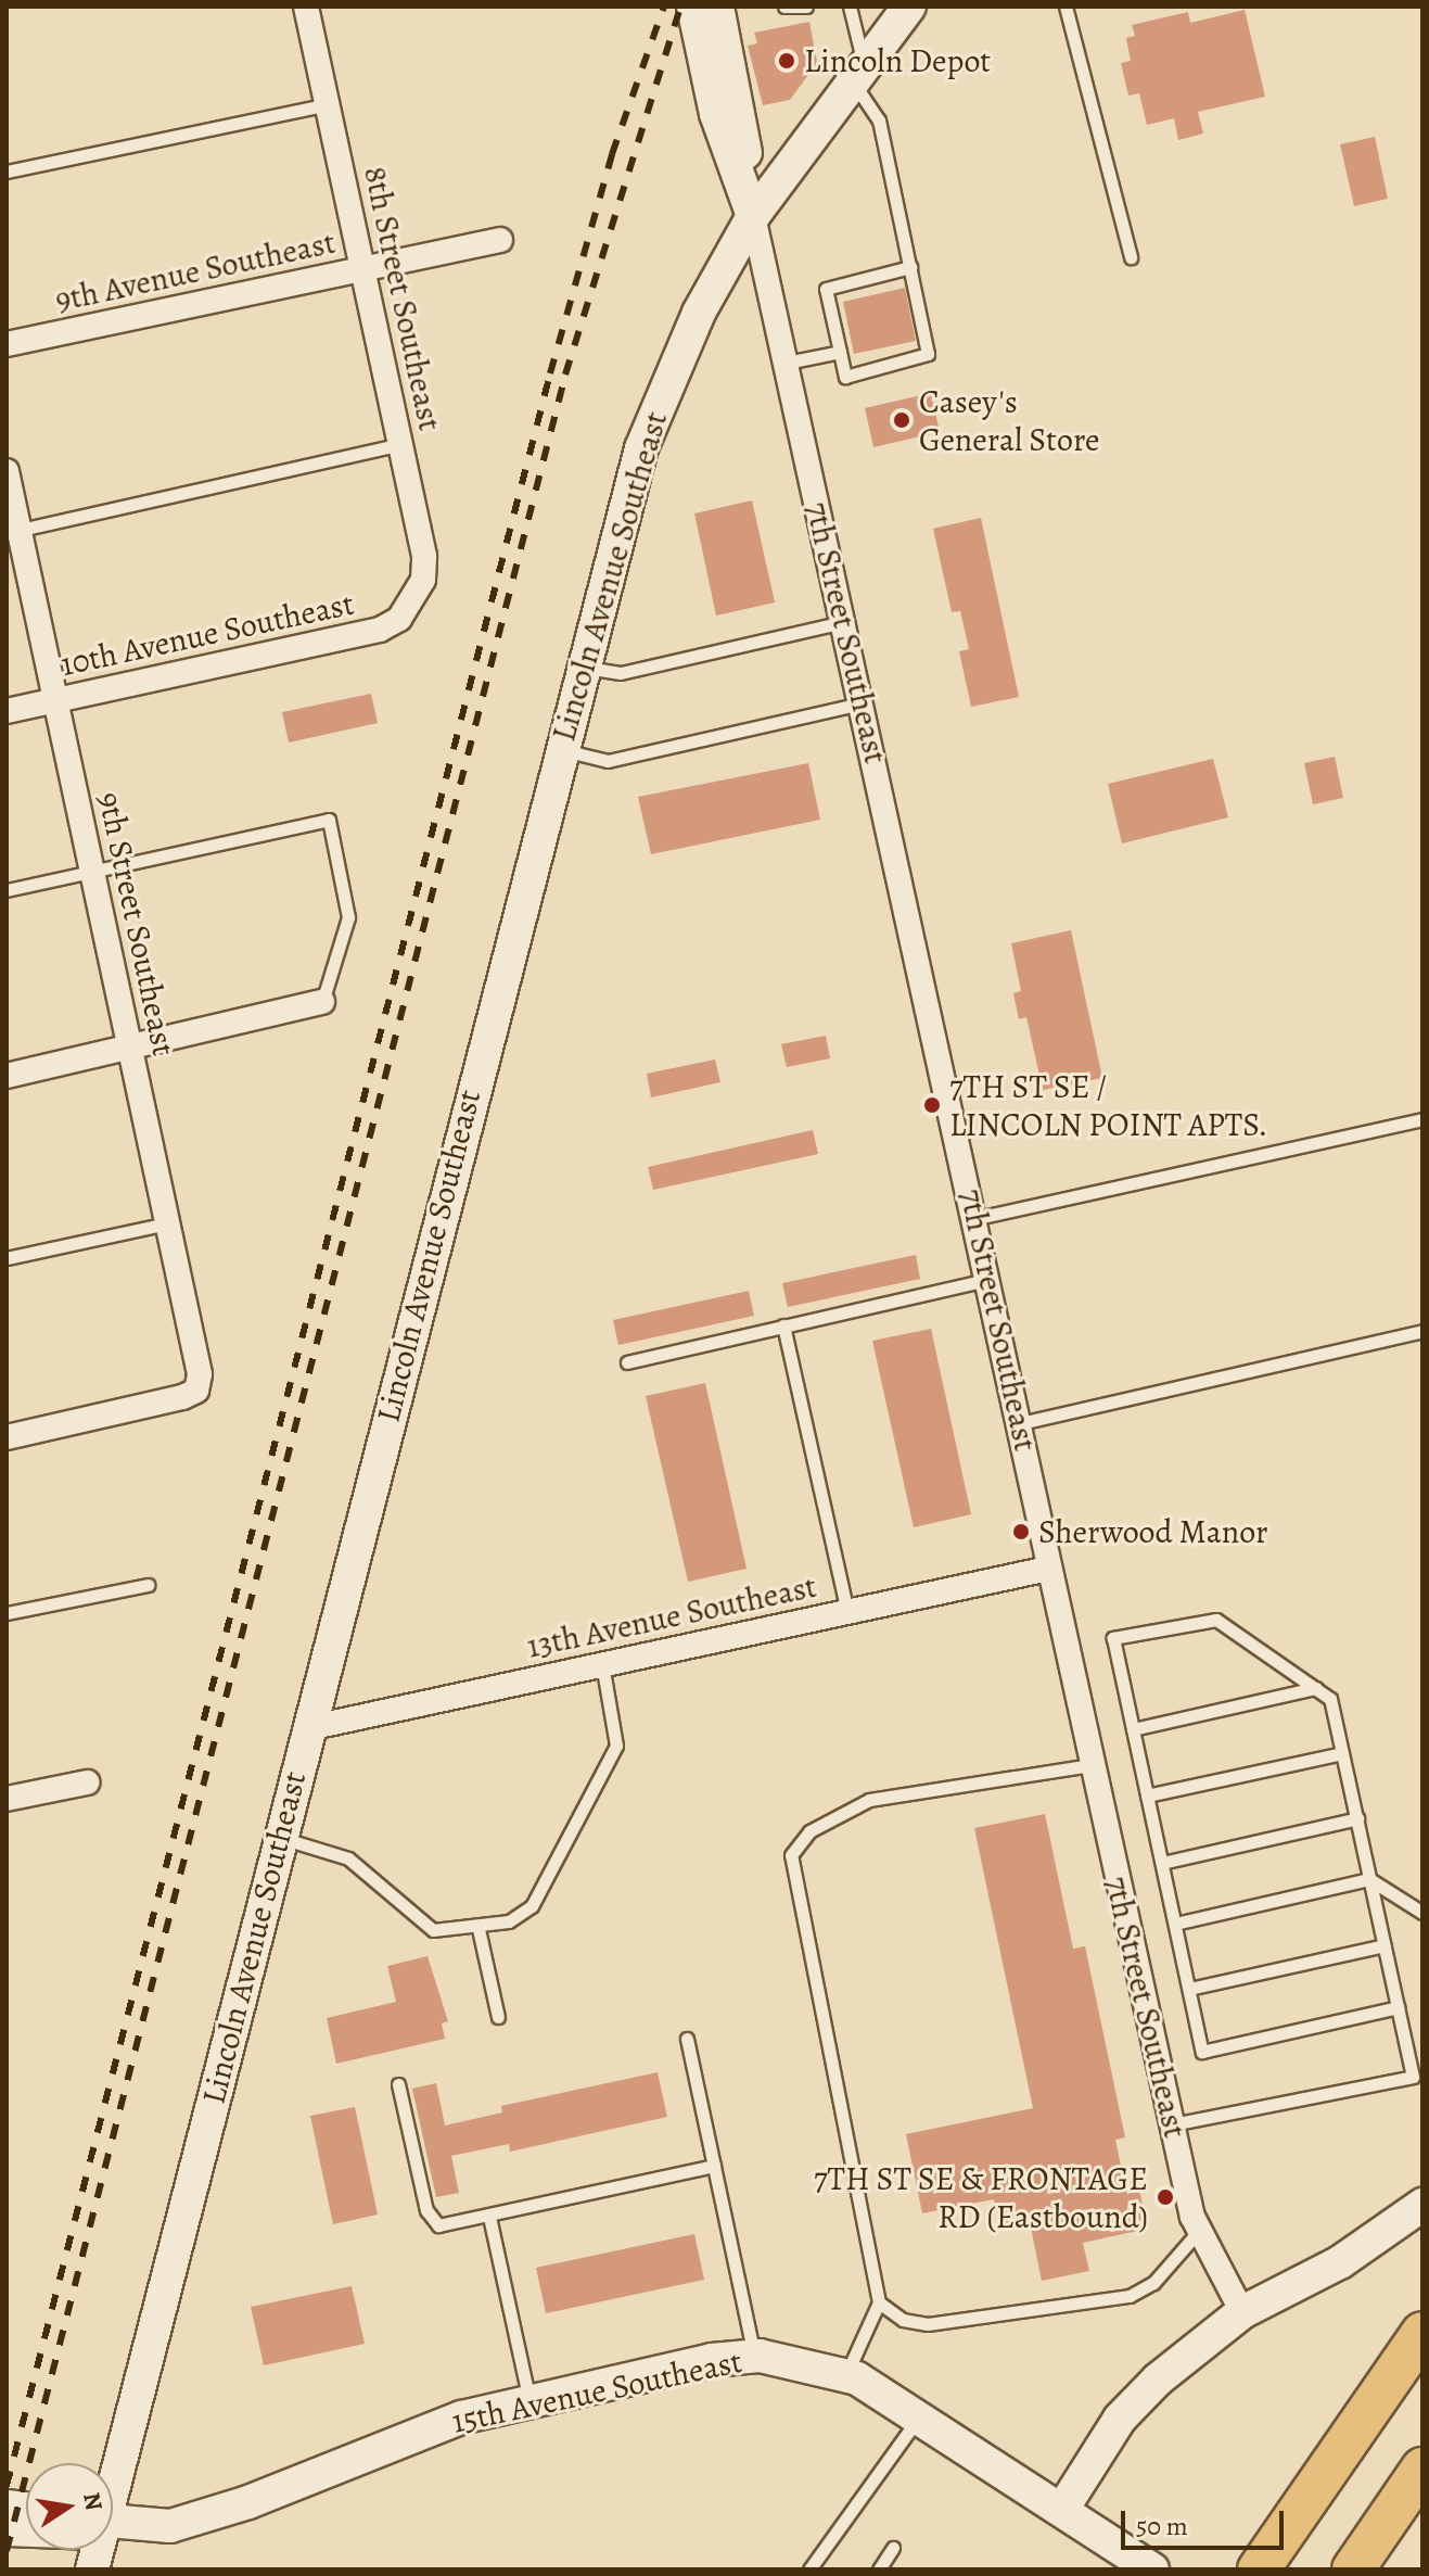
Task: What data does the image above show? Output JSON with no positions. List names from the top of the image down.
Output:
{
  "streets": {
    "street": [
      "9th Avenue Southeast",
      "8th Street Southeast",
      "Lincoln Avenue Southeast",
      "7th Street Southeast",
      "10th Avenue Southeast",
      "9th Street Southeast",
      "13th Avenue Southeast",
      "15th Avenue Southeast"
    ]
  },
  "crossings": [
    ["9th Avenue Southeast", "8th Street Southeast"],
    ["8th Street Southeast", "10th Avenue Southeast"],
    ["Lincoln Avenue Southeast", "7th Street Southeast"],
    ["Lincoln Avenue Southeast", "13th Avenue Southeast"],
    ["7th Street Southeast", "13th Avenue Southeast"],
    ["10th Avenue Southeast", "9th Street Southeast"]
  ],
  "places": [
    "Lincoln Depot",
    "Casey's General Store",
    "7TH ST SE / LINCOLN POINT APTS.",
    "Sherwood Manor",
    "7TH ST SE & FRONTAGE RD (Eastbound)"
  ],
  "scale_bar": "50 m",
  "north": "right"
}
